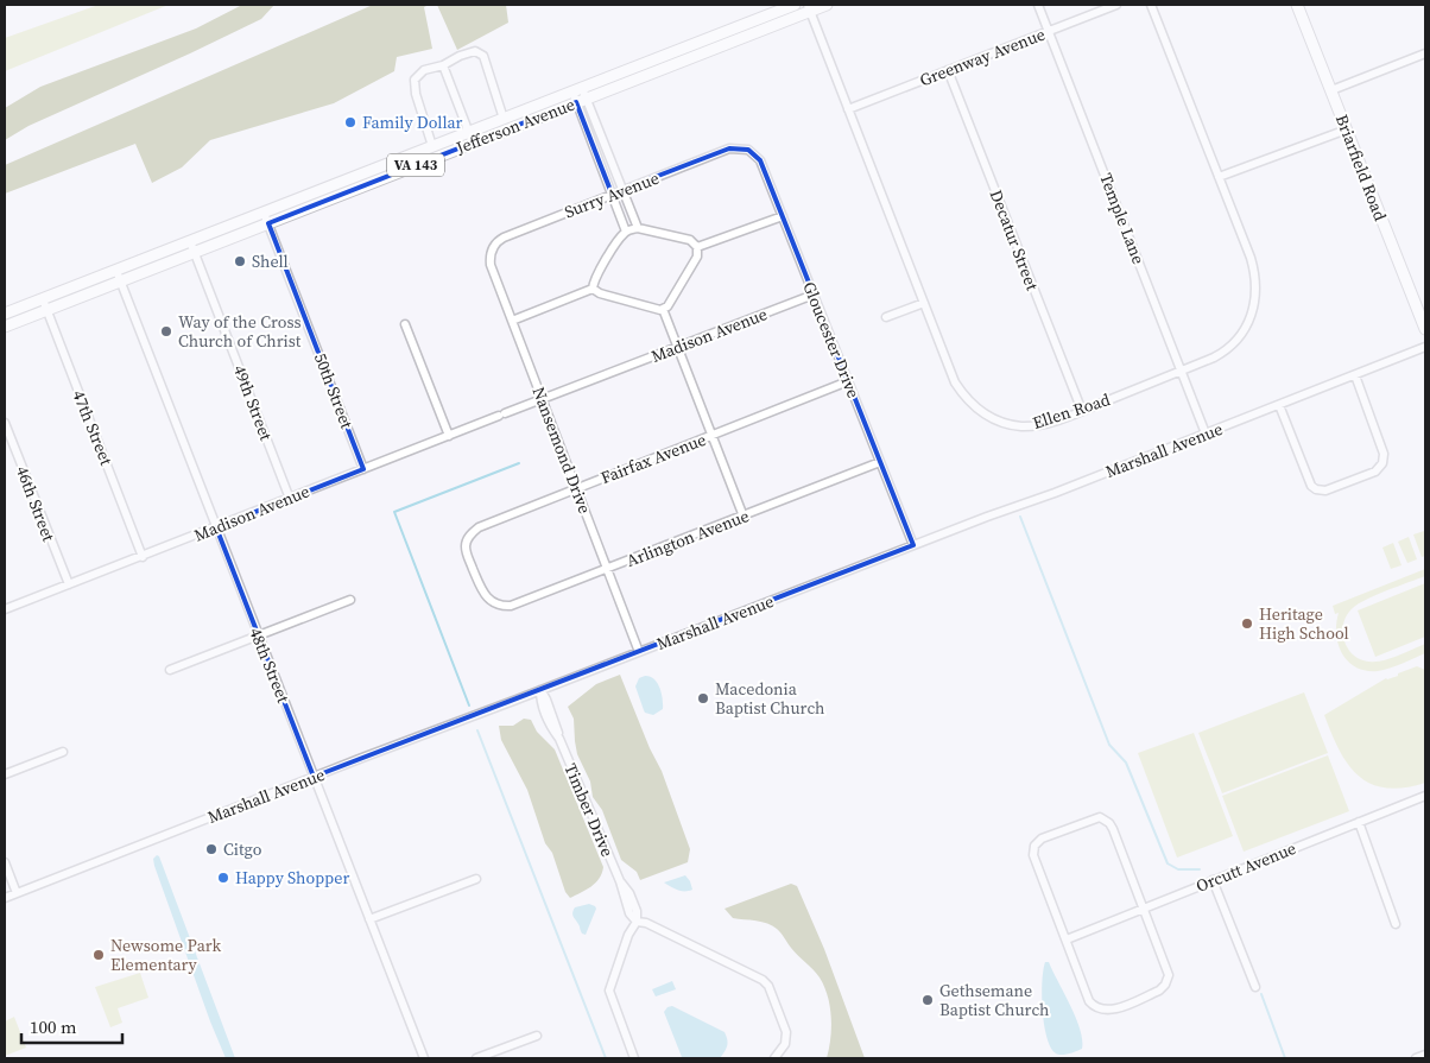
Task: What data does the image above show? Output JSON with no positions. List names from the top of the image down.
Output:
{
  "streets": {
    "main road": ["Jefferson Avenue", "VA 143", "Briarfield Road"],
    "street": [
      "Greenway Avenue",
      "Surry Avenue",
      "Temple Lane",
      "Decatur Street",
      "Madison Avenue",
      "Gloucester Drive",
      "50th Street",
      "49th Street",
      "Ellen Road",
      "47th Street",
      "Nansemond Drive",
      "Marshall Avenue",
      "Fairfax Avenue",
      "46th Street",
      "Arlington Avenue",
      "48th Street",
      "Timber Drive",
      "Orcutt Avenue"
    ]
  },
  "crossings": [
    ["Greenway Avenue", "Temple Lane"],
    ["Greenway Avenue", "Decatur Street"],
    ["Greenway Avenue", "Ellen Road"],
    ["Jefferson Avenue", "50th Street"],
    ["Jefferson Avenue", "49th Street"],
    ["Jefferson Avenue", "Ellen Road"],
    ["Jefferson Avenue", "47th Street"],
    ["Jefferson Avenue", "48th Street"],
    ["Surry Avenue", "Gloucester Drive"],
    ["Surry Avenue", "Nansemond Drive"],
    ["Temple Lane", "Ellen Road"],
    ["Temple Lane", "Marshall Avenue"],
    ["Decatur Street", "Ellen Road"],
    ["Madison Avenue", "Gloucester Drive"],
    ["Madison Avenue", "50th Street"],
    ["Madison Avenue", "49th Street"],
    ["Madison Avenue", "47th Street"],
    ["Madison Avenue", "Nansemond Drive"],
    ["Madison Avenue", "46th Street"],
    ["Madison Avenue", "48th Street"],
    ["Gloucester Drive", "Marshall Avenue"],
    ["Gloucester Drive", "Fairfax Avenue"],
    ["Gloucester Drive", "Arlington Avenue"],
    ["Nansemond Drive", "Marshall Avenue"],
    ["Nansemond Drive", "Fairfax Avenue"],
    ["Nansemond Drive", "Arlington Avenue"],
    ["Marshall Avenue", "48th Street"],
    ["Marshall Avenue", "Timber Drive"],
    ["Fairfax Avenue", "Arlington Avenue"]
  ],
  "places": [
    "Family Dollar",
    "Shell",
    "Way of the Cross Church of Christ",
    "Heritage High School",
    "Macedonia Baptist Church",
    "Citgo",
    "Happy Shopper",
    "Newsome Park Elementary",
    "Gethsemane Baptist Church"
  ],
  "scale_bar": "100 m"
}
